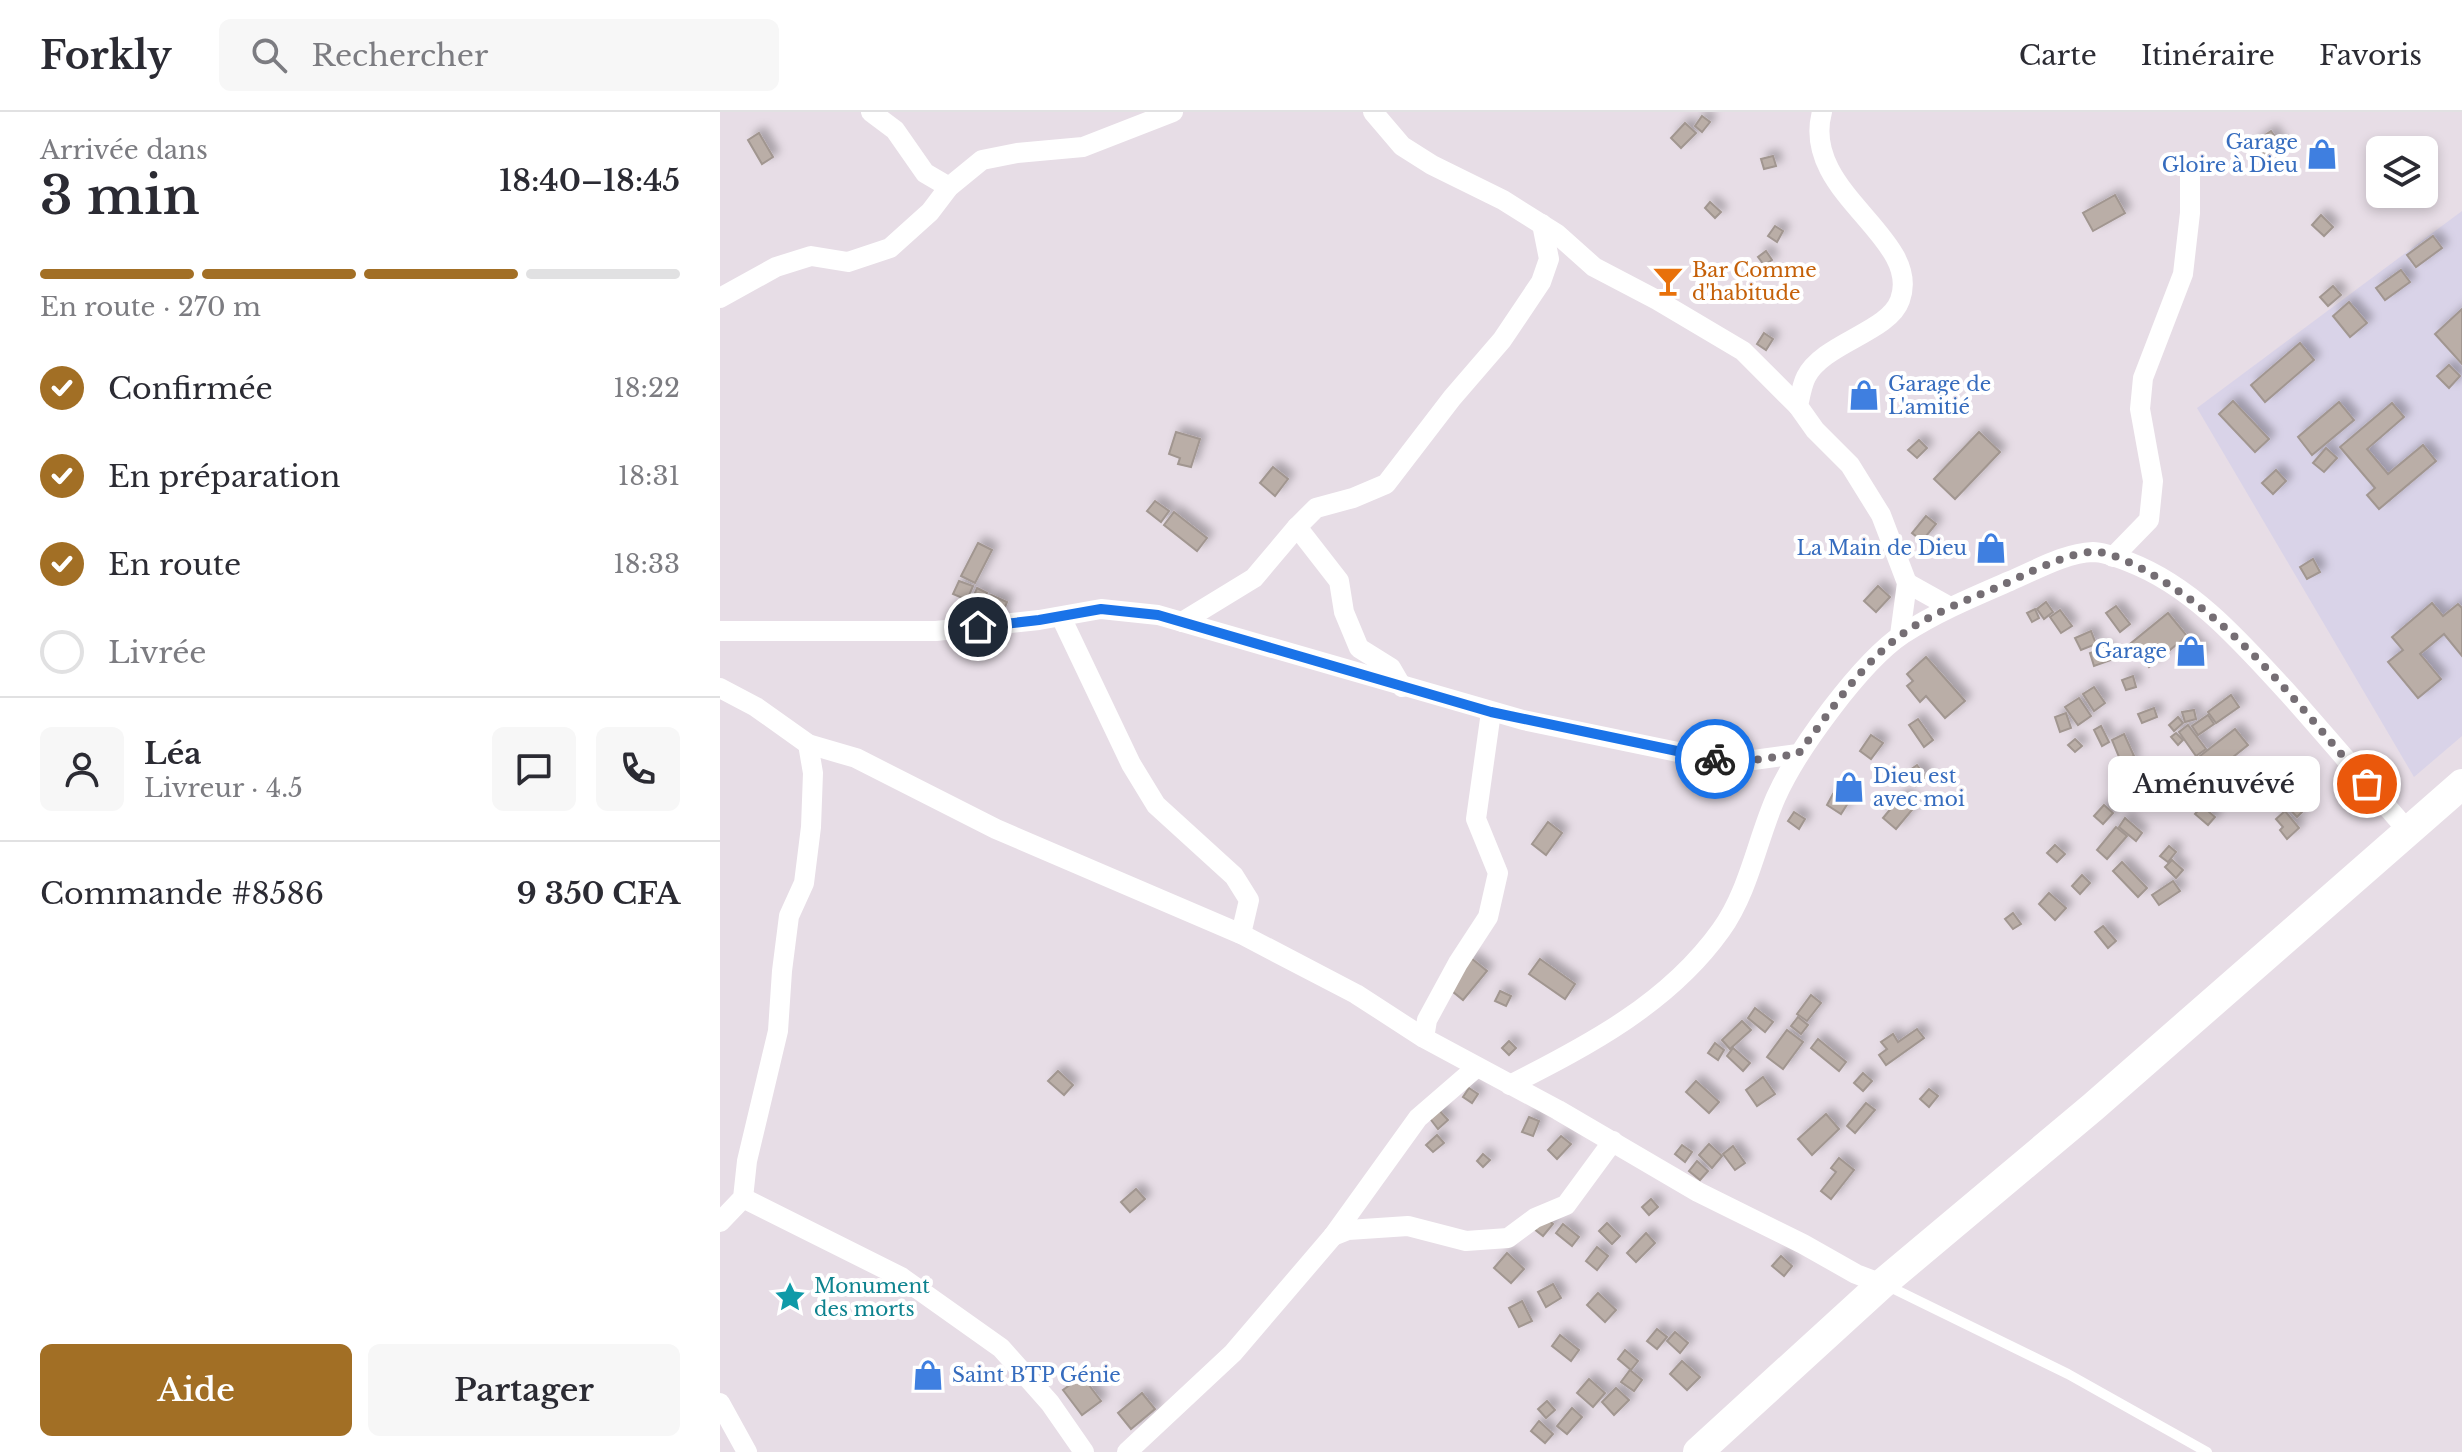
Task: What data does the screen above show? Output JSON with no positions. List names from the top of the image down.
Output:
{
  "places": {
    "shop": [
      "Garage Gloire à Dieu",
      "Garage de L'amitié",
      "La Main de Dieu",
      "Garage",
      "Dieu est avec moi",
      "Saint BTP Génie"
    ],
    "bar": ["Bar Comme d'habitude"],
    "other": ["Aménuvévé"],
    "place": ["Monument des morts"]
  },
  "page": {
    "header": "Forkly",
    "search": "Rechercher",
    "nav": ["Carte", "Itinéraire", "Favoris"],
    "heading": ["3 min", "Arrivée dans", "18:40–18:45"],
    "panel": [
      "Léa",
      "Livreur · 4.5",
      "Commande #8586",
      "9 350 CFA"
    ],
    "bar": "En route · 270 m",
    "list": [
      ["Confirmée", "18:22"],
      ["En préparation", "18:31"],
      ["En route", "18:33"],
      "Livrée"
    ],
    "bubble": "Aménuvévé",
    "buttons": ["Aide", "Partager"]
  }
}
